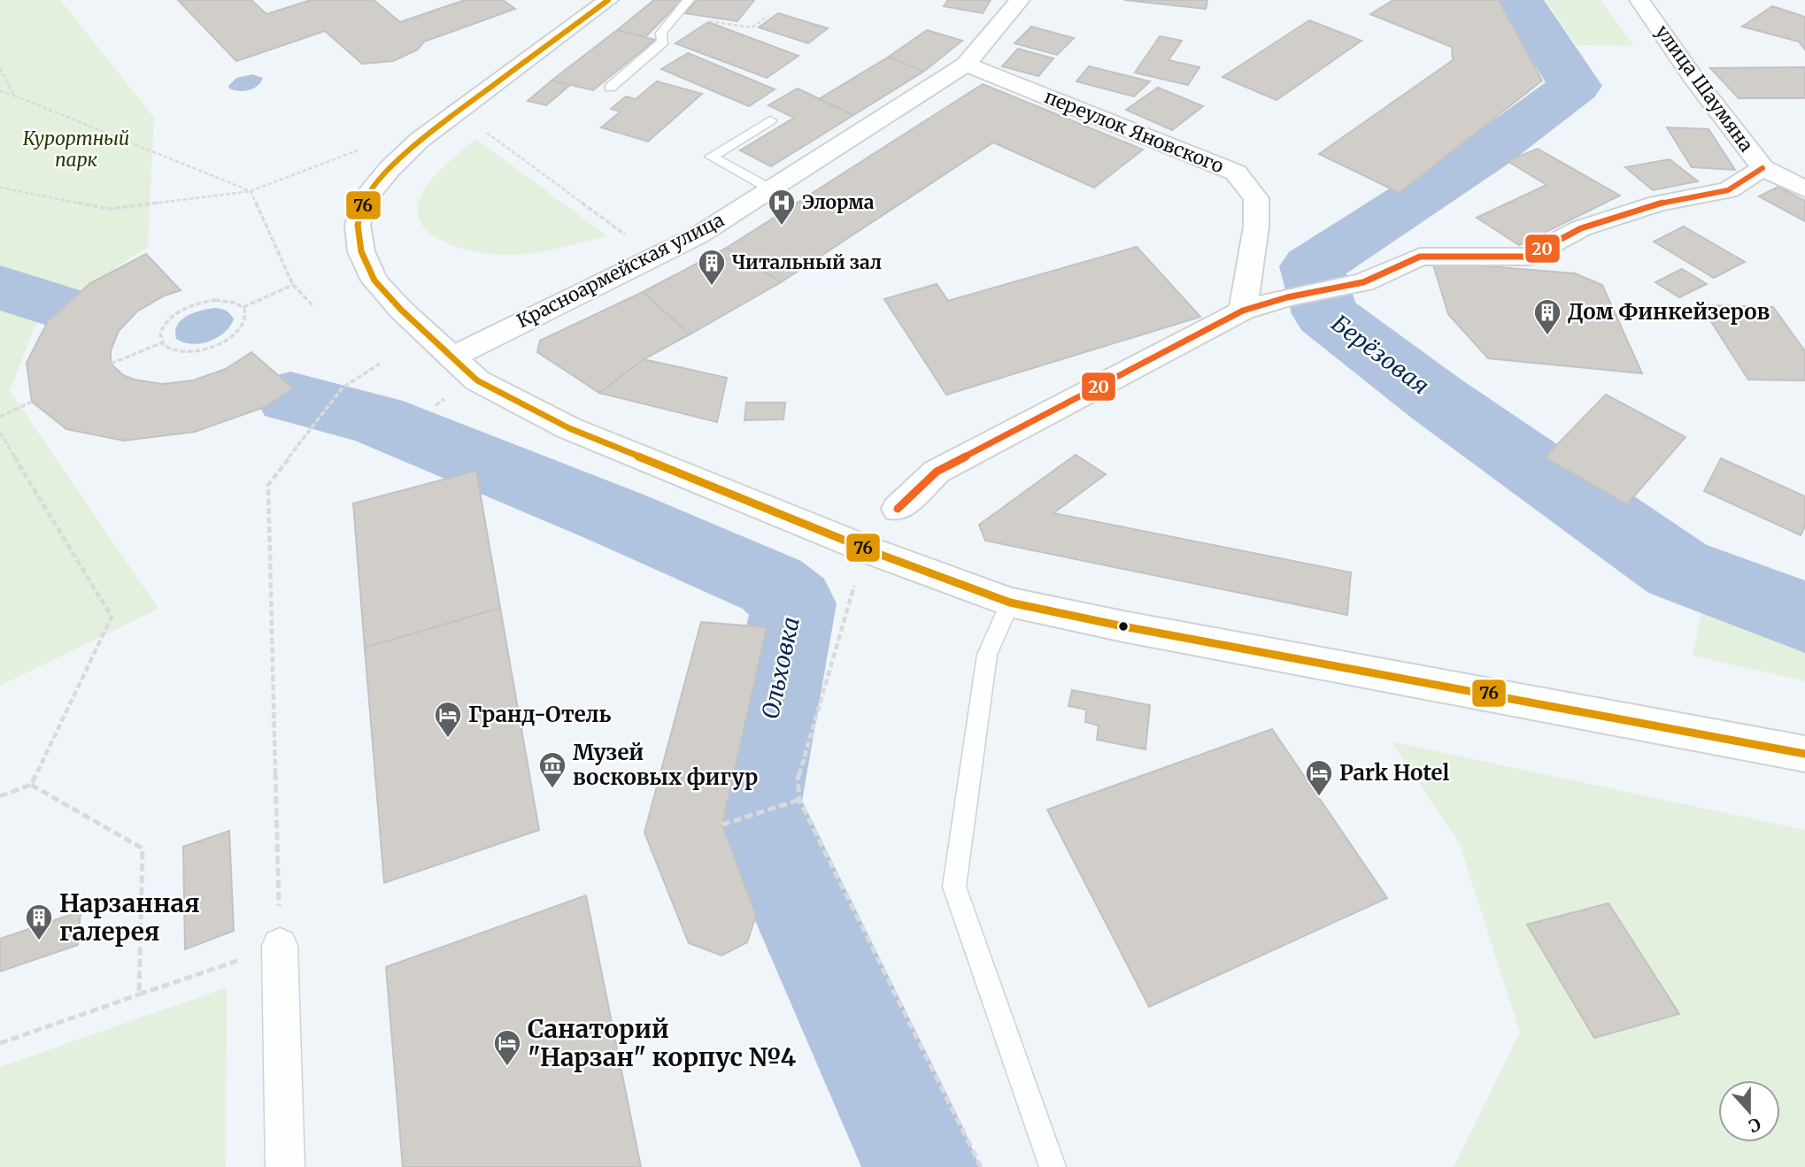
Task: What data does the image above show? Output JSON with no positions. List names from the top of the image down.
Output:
{
  "streets": {
    "street": ["улица Шаумяна", "переулок Яновского", "Красноармейская улица"]
  },
  "crossings": [
    ["переулок Яновского", "Красноармейская улица"]
  ],
  "water": ["Берёзовая", "Ольховка"],
  "parks": ["Курортный парк"],
  "places": {
    "hospital": ["Элорма"],
    "building": ["Читальный зал", "Дом Финкейзеров", "Нарзанная галерея"],
    "hotel": ["Гранд-Отель", "Park Hotel", "Санаторий \"Нарзан\" корпус №4"],
    "museum": ["Музей восковых фигур"]
  },
  "lines": ["transit line 76", "transit line 20"],
  "north": "bottom"
}
